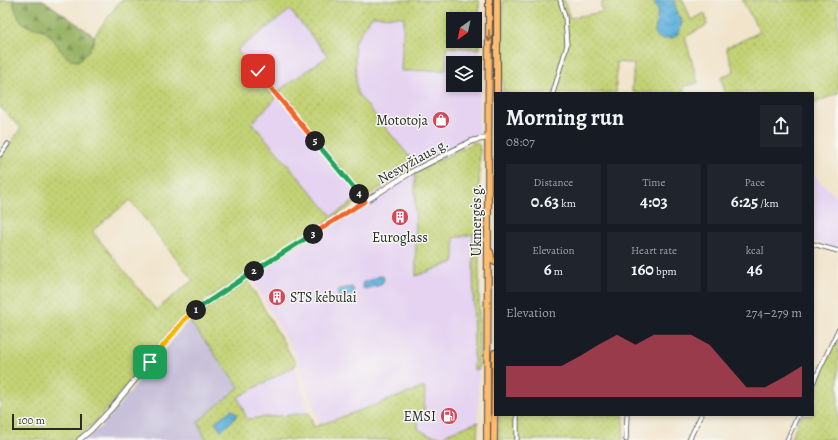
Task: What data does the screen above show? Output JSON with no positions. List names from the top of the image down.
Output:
{
  "streets": {
    "highway": ["Ukmergės g."],
    "street": ["Nesvyžiaus g."]
  },
  "crossings": [
    ["Nesvyžiaus g.", "Ukmergės g."]
  ],
  "places": {
    "shop": ["Mototoja"],
    "building": ["Euroglass", "STS kėbulai"],
    "fuel station": ["EMSI"]
  },
  "scale_bar": "100 m",
  "north": "bottom left",
  "page": {
    "heading": ["Morning run", "08:07"],
    "pins": [
      "5",
      "4",
      "3",
      "2",
      "1"
    ],
    "stats": [
      ["Distance", "0.63 km"],
      ["Time", "4:03"],
      ["Pace", "6:25 /km"],
      ["Elevation", "6 m"],
      ["Heart rate", "160 bpm"],
      ["kcal", "46"]
    ],
    "chart": ["Elevation", "274–279 m"],
    "scale": "100 m"
  }
}
